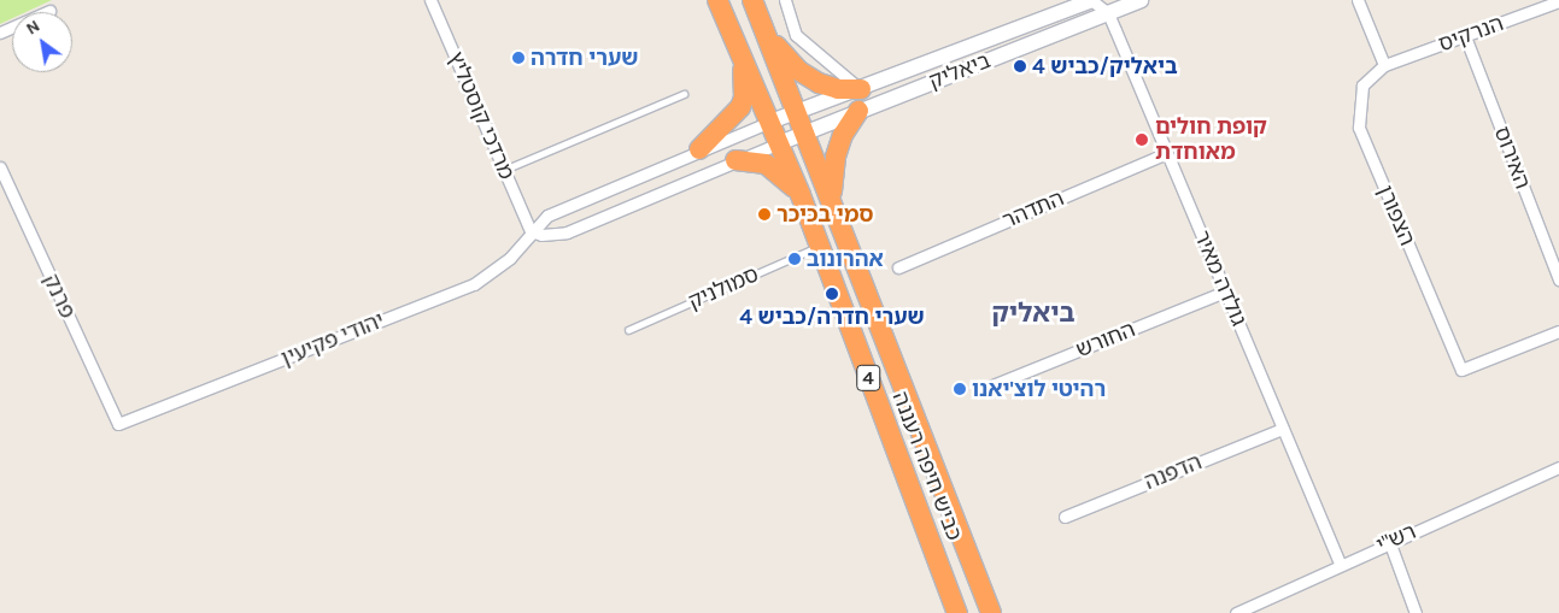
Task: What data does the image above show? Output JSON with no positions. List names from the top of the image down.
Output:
{
  "streets": {
    "highway": ["4", "כביש חיפה רעננה"],
    "main road": ["ביאליק", "יהודי פקיעין"],
    "street": [
      "הנרקיס",
      "מרדכי קוסטליץ",
      "האירוס",
      "התדהר",
      "הצפורן",
      "גולדה מאיר",
      "פרנק",
      "החורש",
      "הדפנה",
      "רש\"י"
    ],
    "lane": ["סמולניק"]
  },
  "crossings": [
    ["הנרקיס", "האירוס"],
    ["הנרקיס", "הצפורן"],
    ["ביאליק", "גולדה מאיר"],
    ["ביאליק", "יהודי פקיעין"],
    ["ביאליק", "כביש חיפה רעננה"],
    ["מרדכי קוסטליץ", "יהודי פקיעין"],
    ["התדהר", "גולדה מאיר"],
    ["גולדה מאיר", "החורש"],
    ["גולדה מאיר", "הדפנה"],
    ["גולדה מאיר", "רש\"י"],
    ["סמולניק", "כביש חיפה רעננה"],
    ["פרנק", "יהודי פקיעין"],
    ["יהודי פקיעין", "כביש חיפה רעננה"]
  ],
  "districts": ["ביאליק"],
  "places": [
    "שערי חדרה",
    "ביאליק/כביש 4",
    "קופת חולים מאוחדת",
    "סמי בכיכר",
    "אהרונוב",
    "שערי חדרה/כביש 4",
    "רהיטי לוצ'יאנו"
  ],
  "north": "top left"
}
